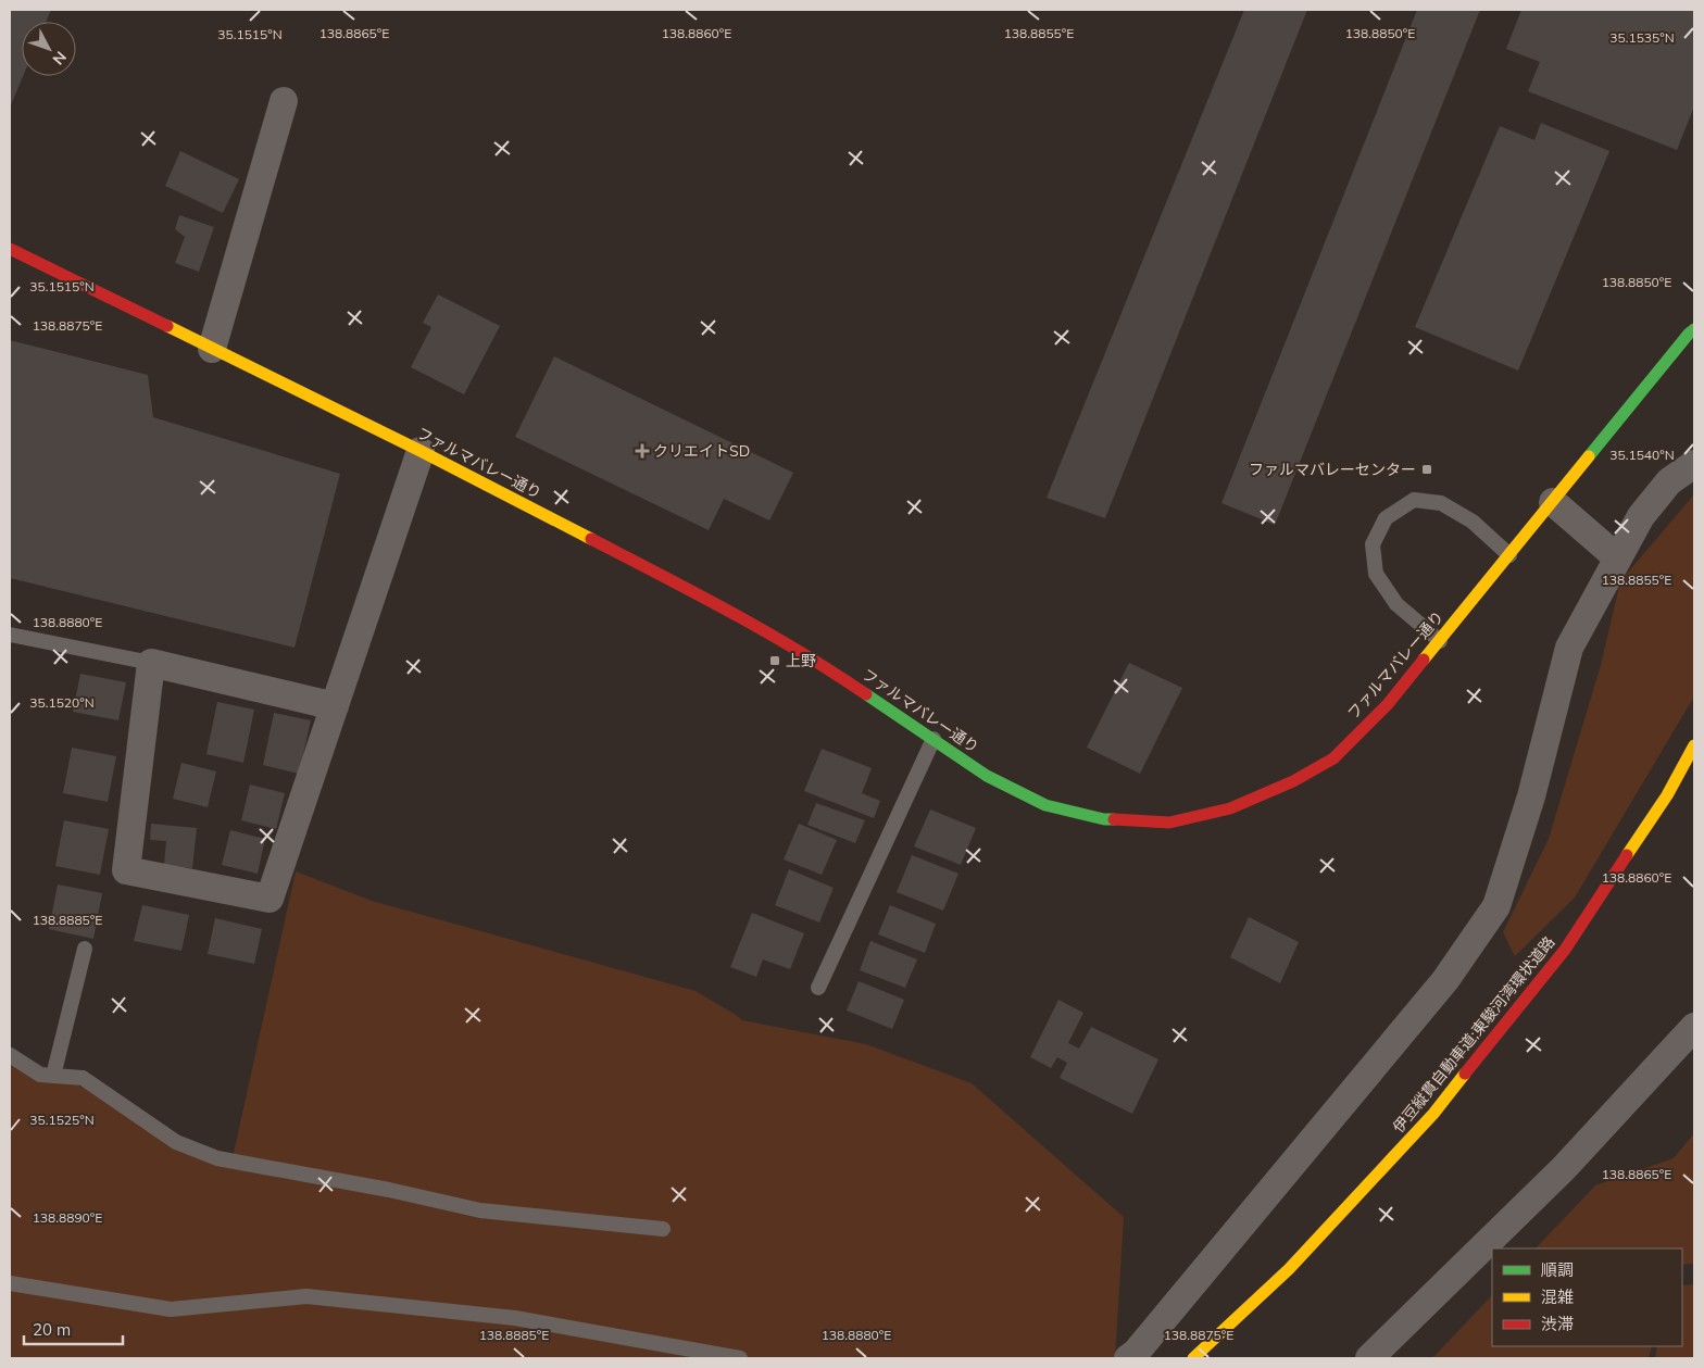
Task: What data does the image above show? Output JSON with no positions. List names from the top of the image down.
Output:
{
  "streets": {
    "main road": ["ファルマバレー通り", "伊豆縦貫自動車道;東駿河湾環状道路"]
  },
  "places": {
    "health": ["クリエイトSD"],
    "transit": ["ファルマバレーセンター", "上野"]
  },
  "legend": ["順調", "混雑", "渋滞"],
  "scale_bar": "20 m",
  "north": "bottom right",
  "coordinates": [
    "138.8865°E",
    "138.8860°E",
    "138.8855°E",
    "138.8850°E",
    "35.1515°N",
    "35.1535°N",
    "138.8875°E",
    "35.1540°N",
    "138.8880°E",
    "35.1520°N",
    "138.8885°E",
    "35.1525°N",
    "138.8890°E"
  ]
}
